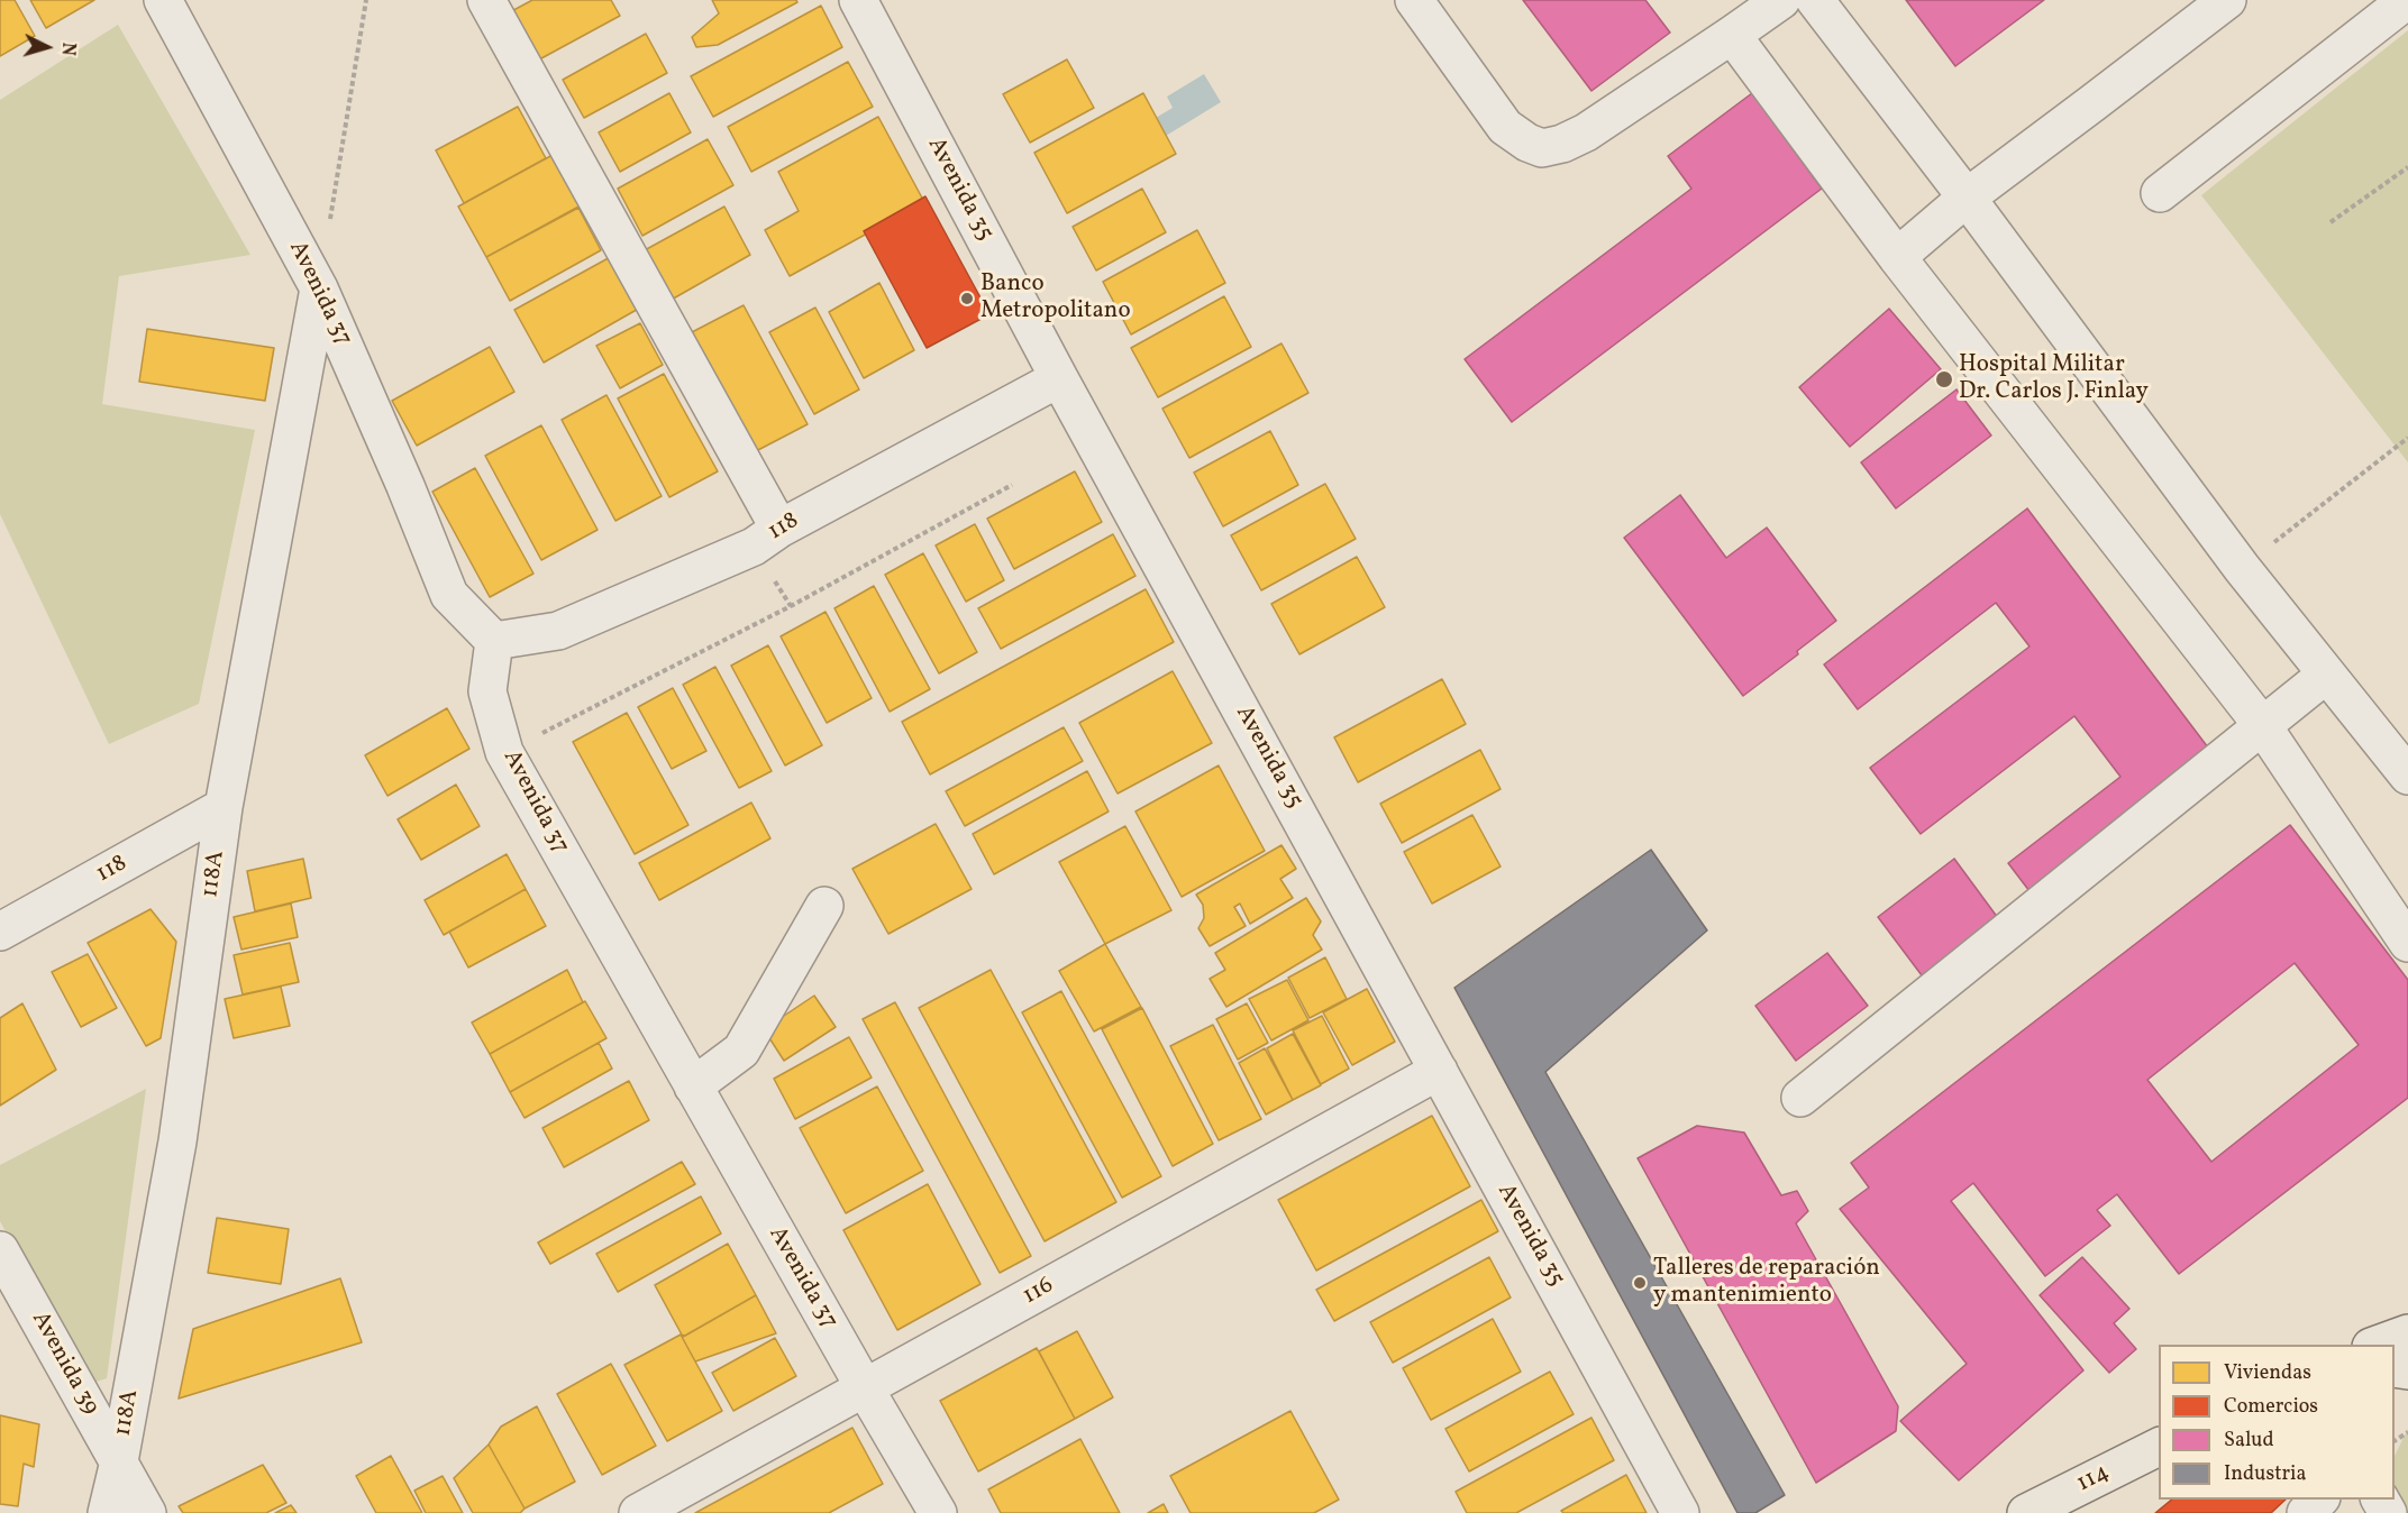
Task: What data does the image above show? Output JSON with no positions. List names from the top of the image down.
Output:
{
  "streets": {
    "main road": ["114"],
    "street": [
      "Avenida 35",
      "Avenida 37",
      "118",
      "118A",
      "116",
      "Avenida 39"
    ]
  },
  "crossings": [
    ["Avenida 35", "118"],
    ["Avenida 35", "116"],
    ["Avenida 37", "118"],
    ["Avenida 37", "118A"],
    ["Avenida 37", "116"],
    ["118", "118A"],
    ["118A", "Avenida 39"]
  ],
  "places": ["Banco Metropolitano", "Hospital Militar Dr. Carlos J. Finlay", "Talleres de reparación y mantenimiento"],
  "legend": [
    "Viviendas",
    "Comercios",
    "Salud",
    "Industria"
  ],
  "north": "right"
}
